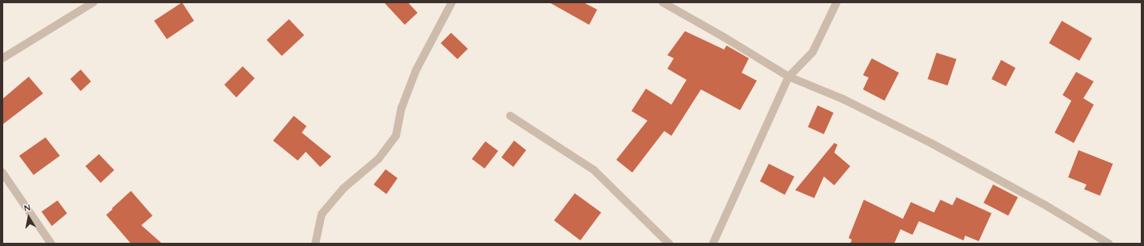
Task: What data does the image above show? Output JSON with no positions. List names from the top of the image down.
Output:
{
  "north": "top"
}
